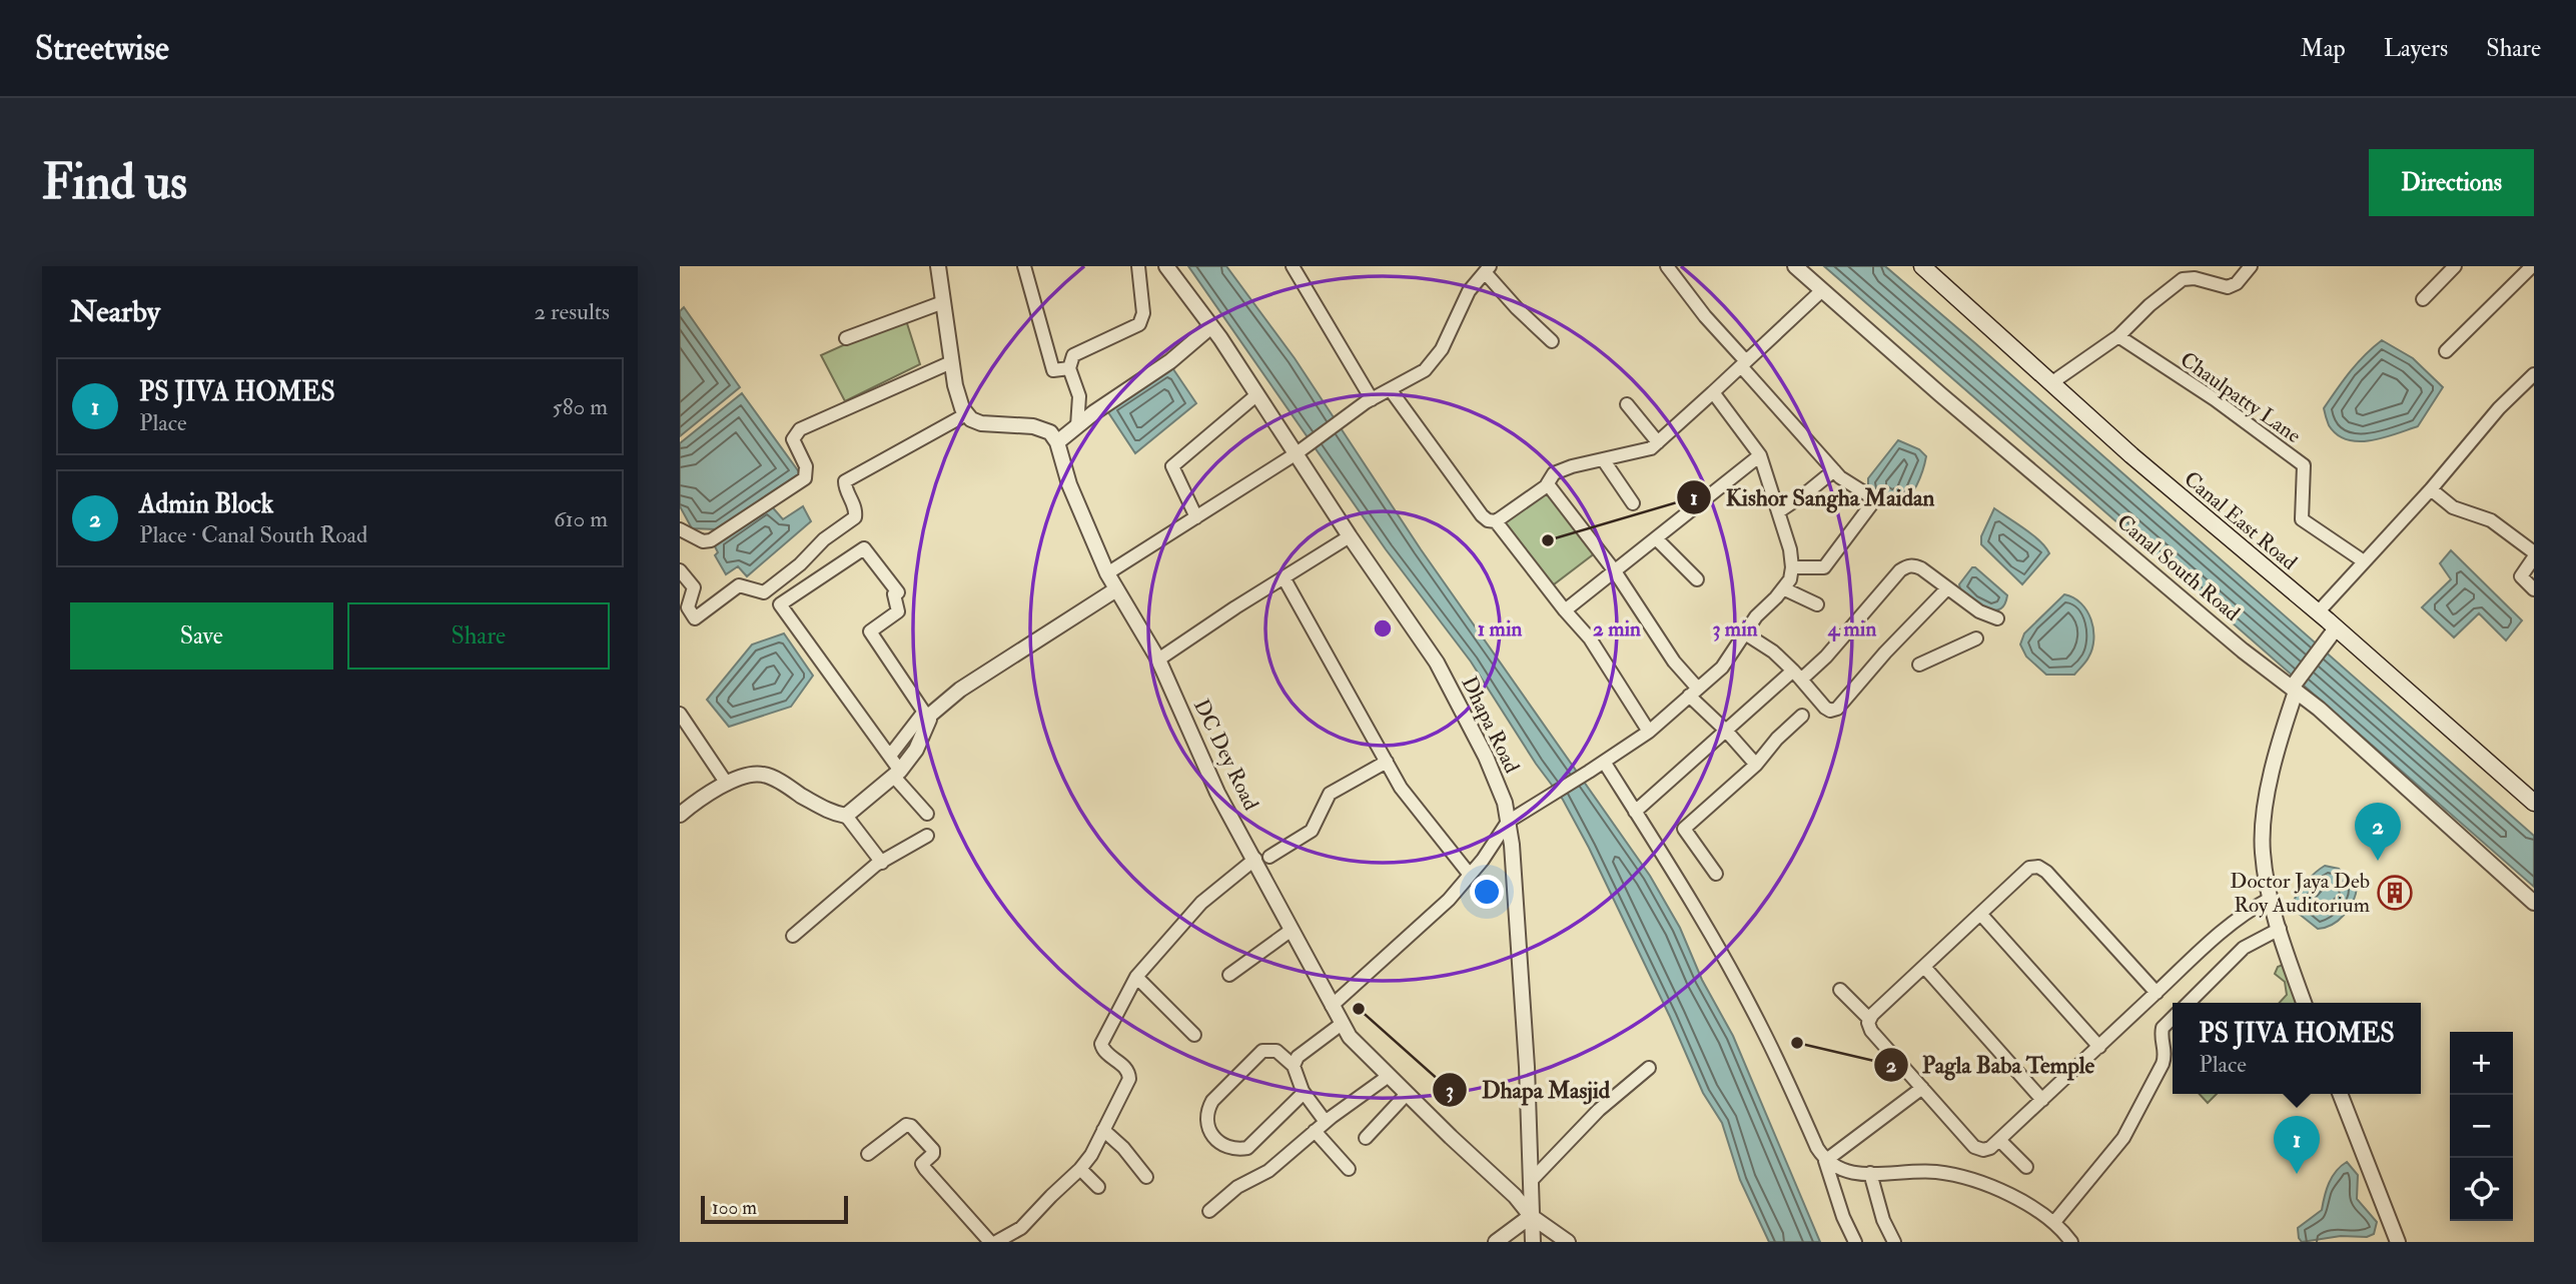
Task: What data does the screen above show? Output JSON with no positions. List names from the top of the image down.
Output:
{
  "streets": {
    "main road": ["Canal East Road"],
    "street": [
      "Chaulpatty Lane",
      "Canal South Road",
      "Dhapa Road",
      "DC Dey Road"
    ]
  },
  "crossings": [
    ["Dhapa Road", "DC Dey Road"]
  ],
  "places": {
    "other": ["Kishor Sangha Maidan", "Dhapa Masjid", "Pagla Baba Temple"],
    "building": ["Doctor Jaya Deb Roy Auditorium"]
  },
  "scale_bar": "100 m",
  "page": {
    "header": "Streetwise",
    "nav": ["Map", "Layers", "Share"],
    "buttons": [
      "Directions",
      ["Save", "Share"]
    ],
    "title": "Find us",
    "heading": ["Nearby", "2 results"],
    "list": [
      {
        "mark": "1",
        "name": "PS JIVA HOMES",
        "note": "Place",
        "value": "580 m"
      },
      {
        "mark": "2",
        "name": "Admin Block",
        "note": "Place · Canal South Road",
        "value": "610 m"
      }
    ],
    "pins": ["2", "1"],
    "popup": ["PS JIVA HOMES", "Place"],
    "map_buttons": ["+", "−"],
    "scale": "100 m"
  },
  "rings": [
    "1 min",
    "2 min",
    "3 min",
    "4 min"
  ]
}
